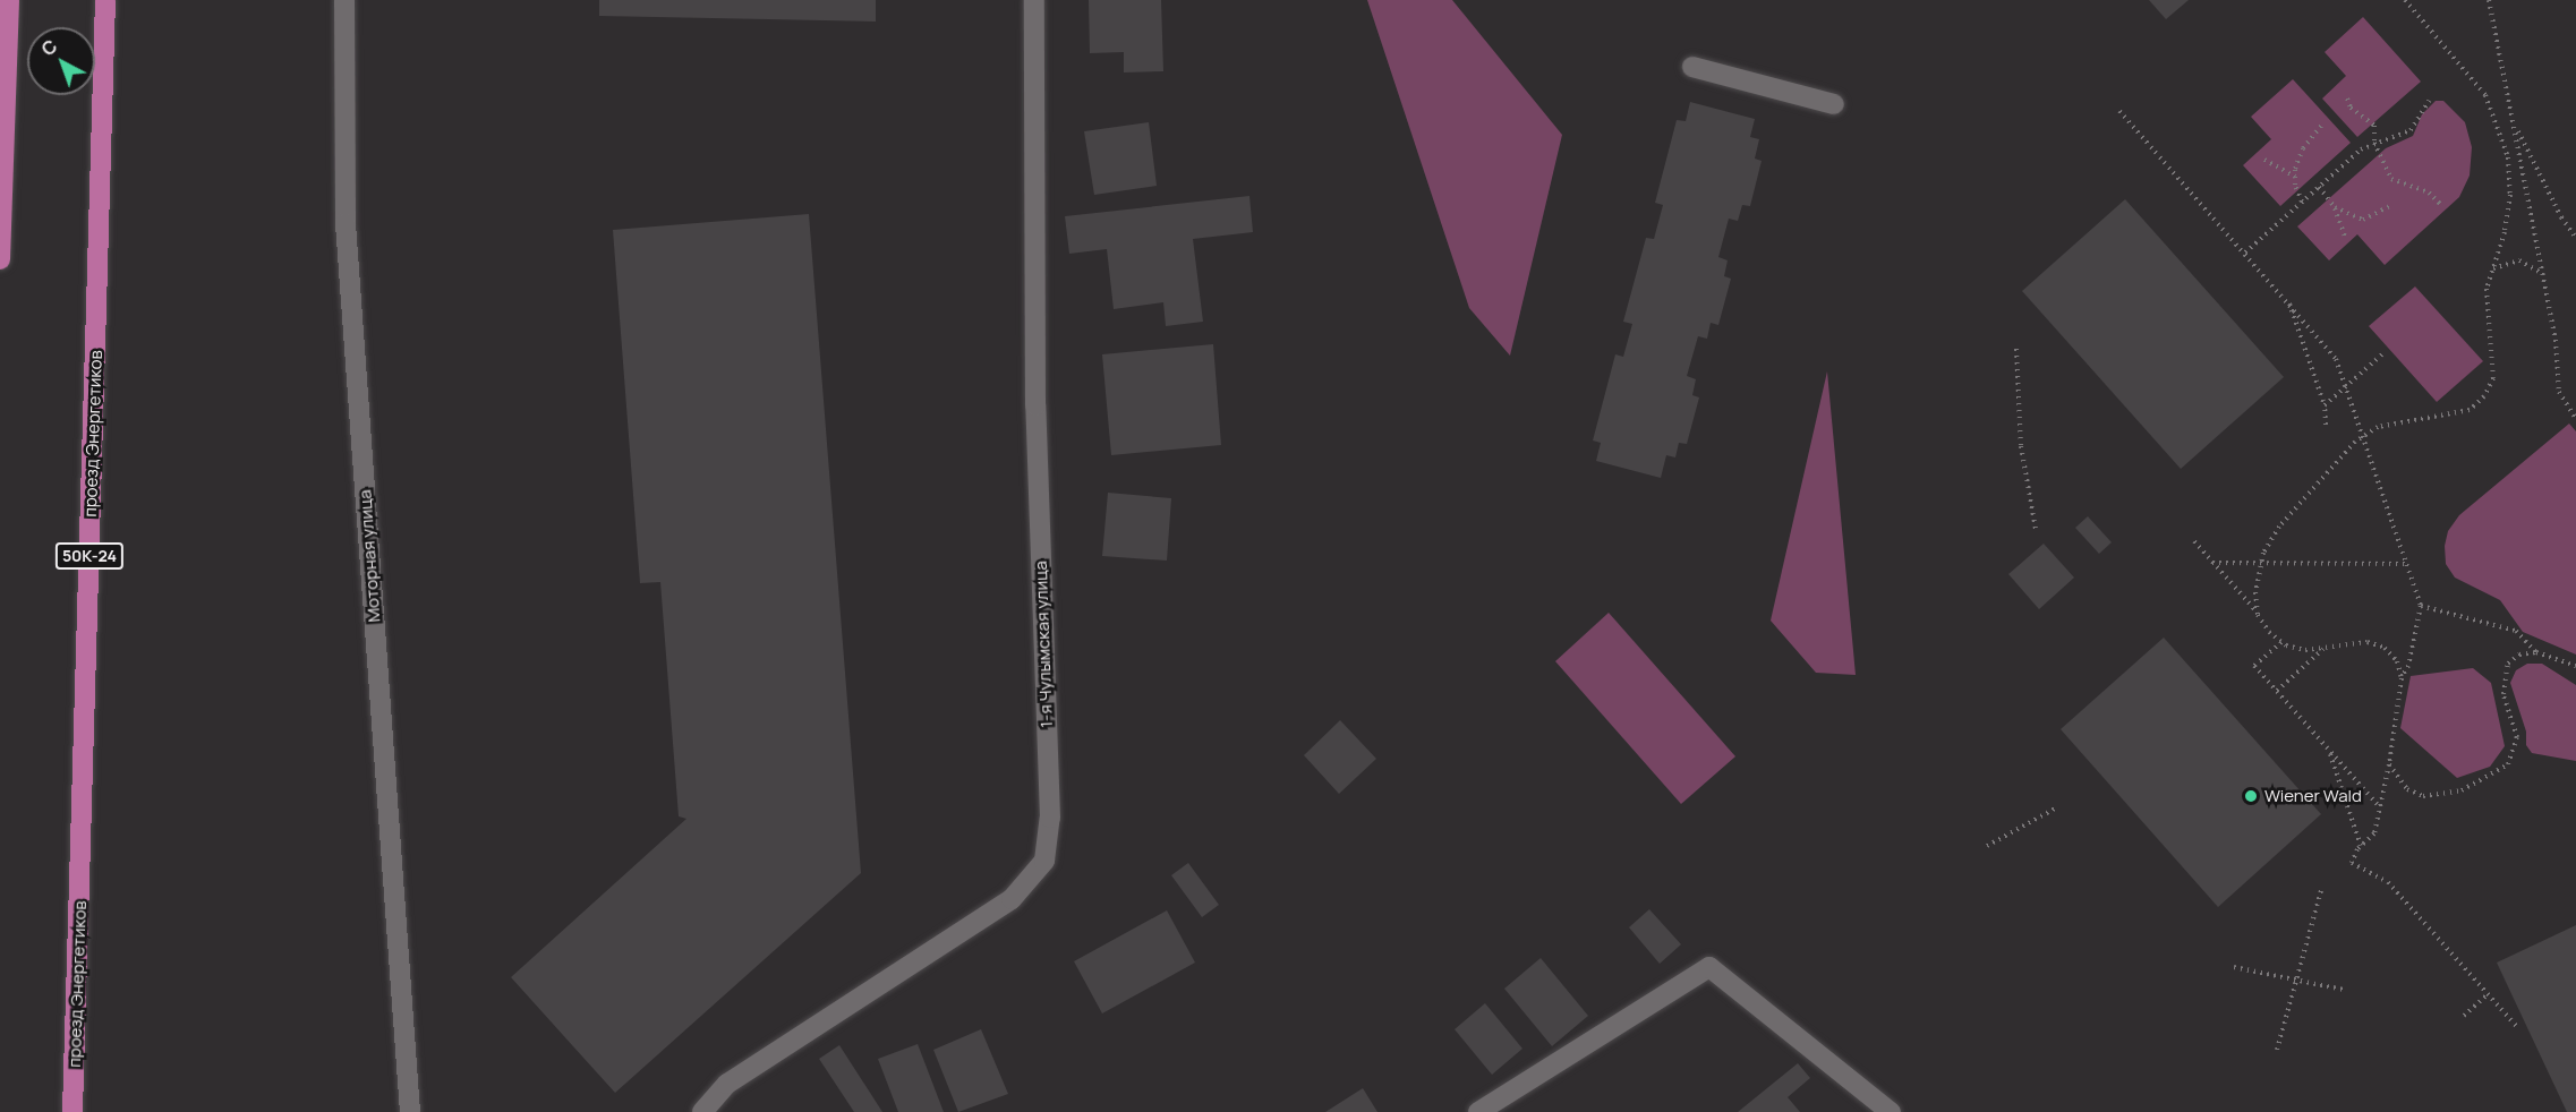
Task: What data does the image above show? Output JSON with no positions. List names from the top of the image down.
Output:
{
  "streets": {
    "main road": ["проезд Энергетиков", "50К-24"],
    "street": ["Моторная улица", "1-я Чулымская улица"]
  },
  "places": ["Wiener Wald"],
  "north": "top left"
}
